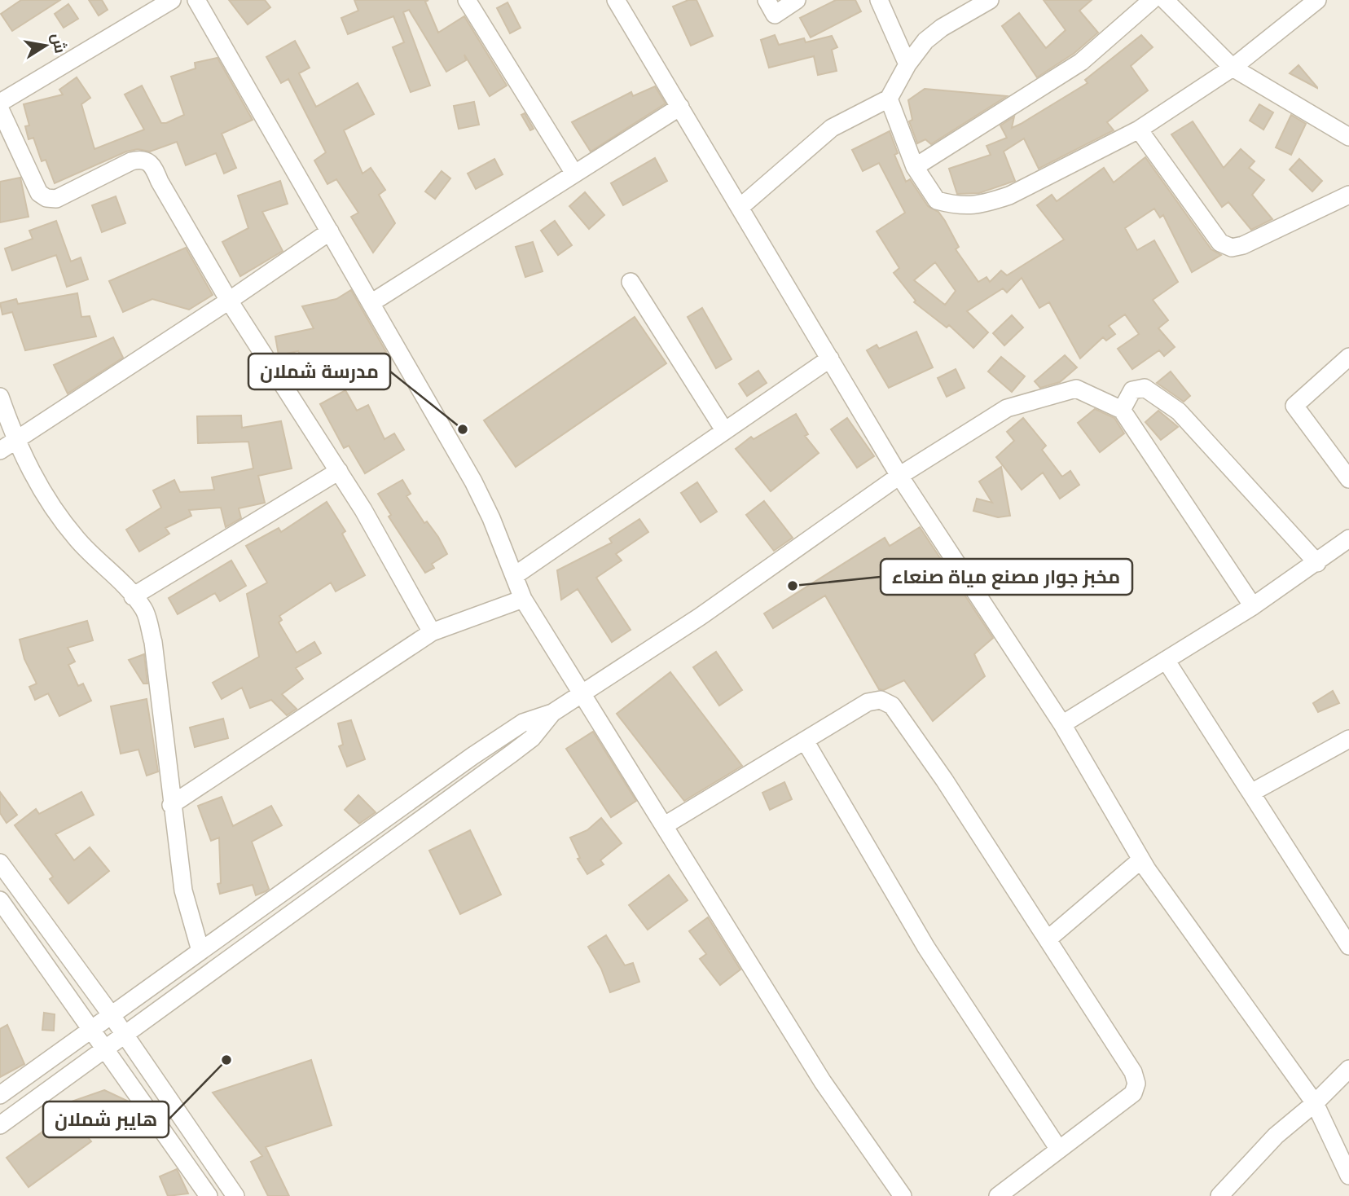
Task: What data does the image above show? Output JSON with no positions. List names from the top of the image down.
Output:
{
  "places": ["مدرسة شملان", "مخبز جوار مصنع مياة صنعاء", "هايبر شملان"],
  "north": "right"
}
